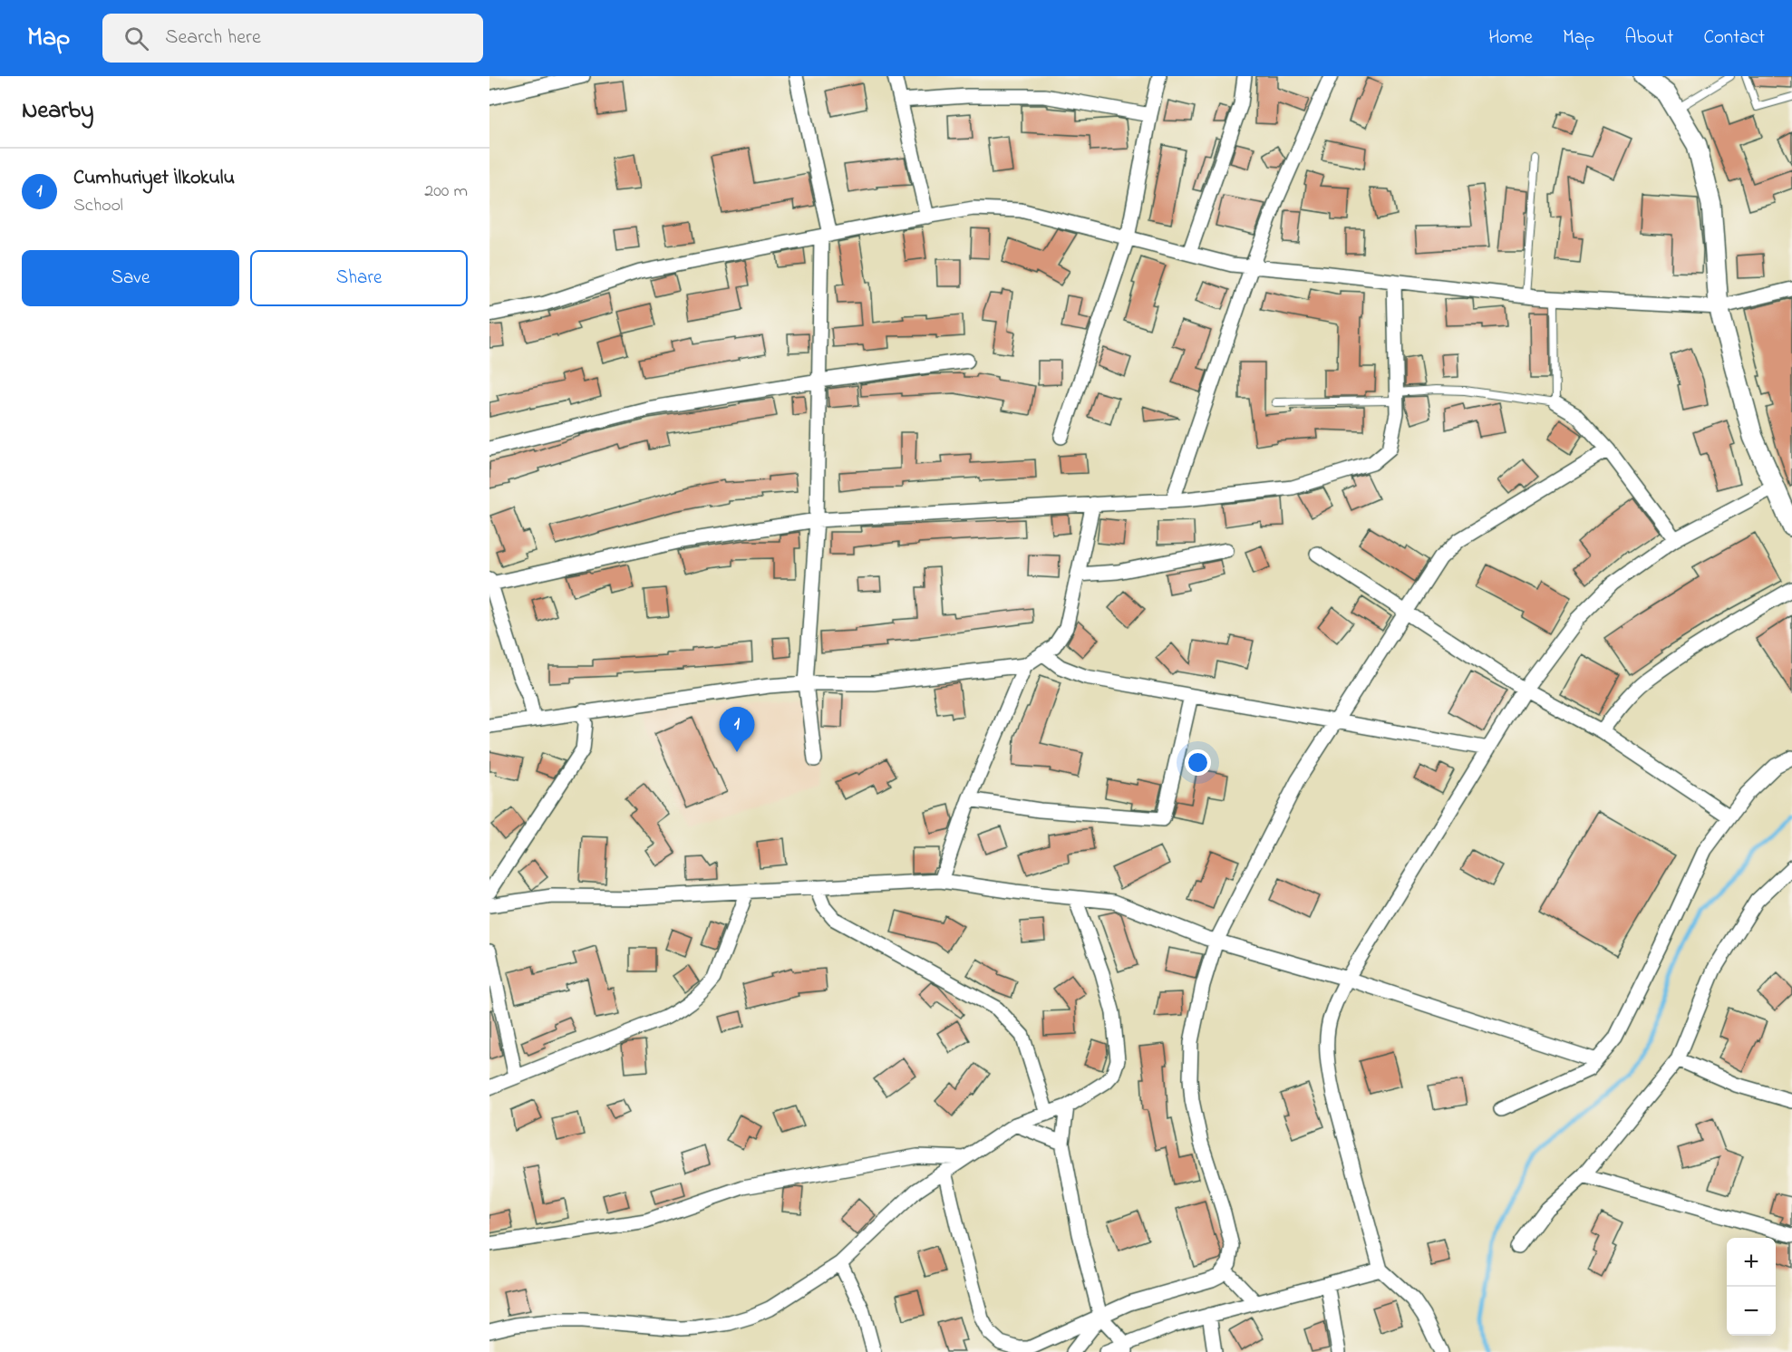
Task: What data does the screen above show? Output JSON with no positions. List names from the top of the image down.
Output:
{
  "page": {
    "header": "Map",
    "search": "Search here",
    "nav": [
      "Home",
      "Map",
      "About",
      "Contact"
    ],
    "heading": "Nearby",
    "list": [
      {
        "mark": "1",
        "name": "Cumhuriyet İlkokulu",
        "note": "School",
        "value": "200 m"
      }
    ],
    "buttons": ["Save", "Share"],
    "pins": "1",
    "map_buttons": ["+", "−"]
  }
}
